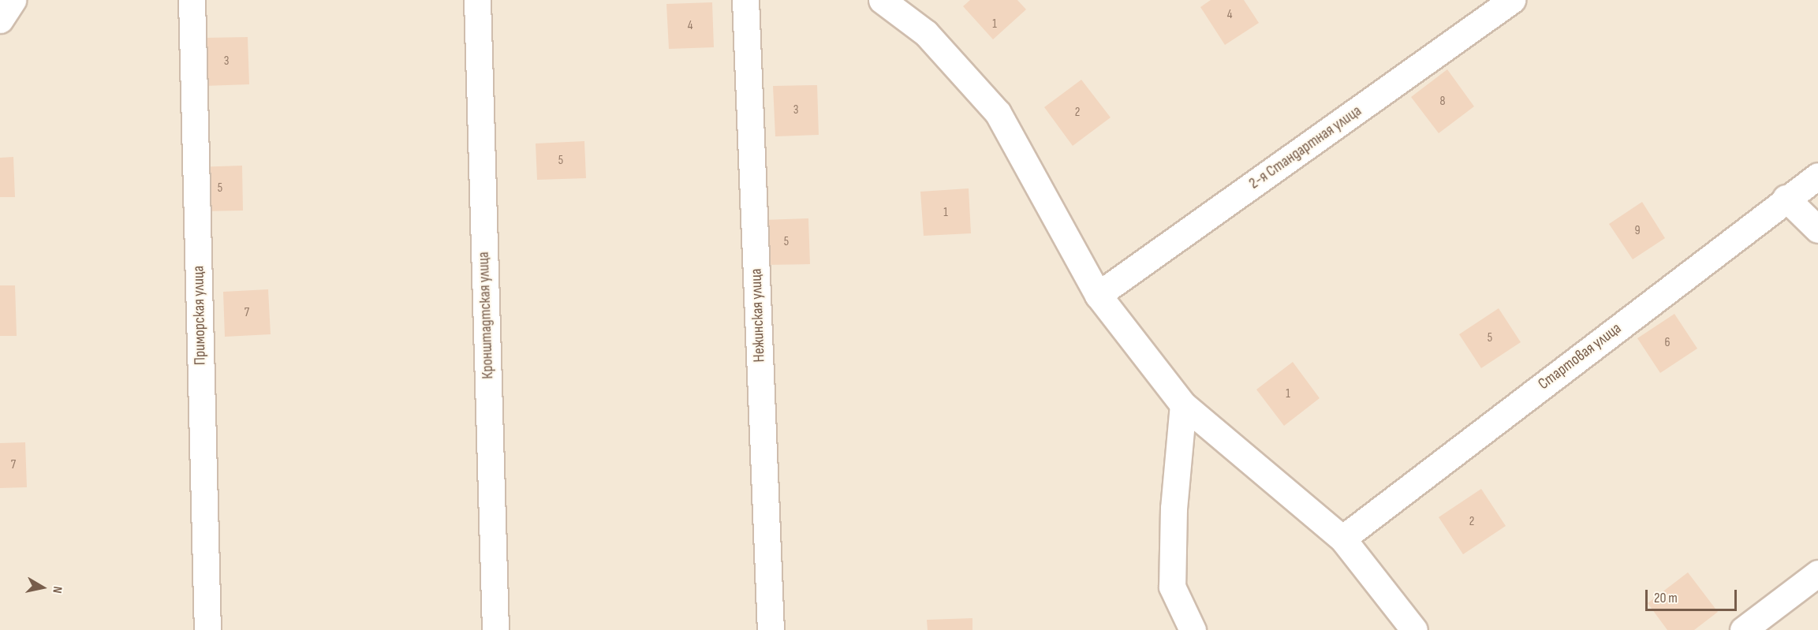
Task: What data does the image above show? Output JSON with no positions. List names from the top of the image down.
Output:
{
  "streets": {
    "street": [
      "2-я Стандартная улица",
      "Приморская улица",
      "Кронштадтская улица",
      "Нежинская улица",
      "Стартовая улица"
    ]
  },
  "house_numbers": [
    "4",
    "1",
    "4",
    "3",
    "8",
    "3",
    "2",
    "5",
    "5",
    "1",
    "9",
    "5",
    "7",
    "5",
    "6",
    "1",
    "7",
    "2"
  ],
  "scale_bar": "20 m",
  "north": "right"
}
